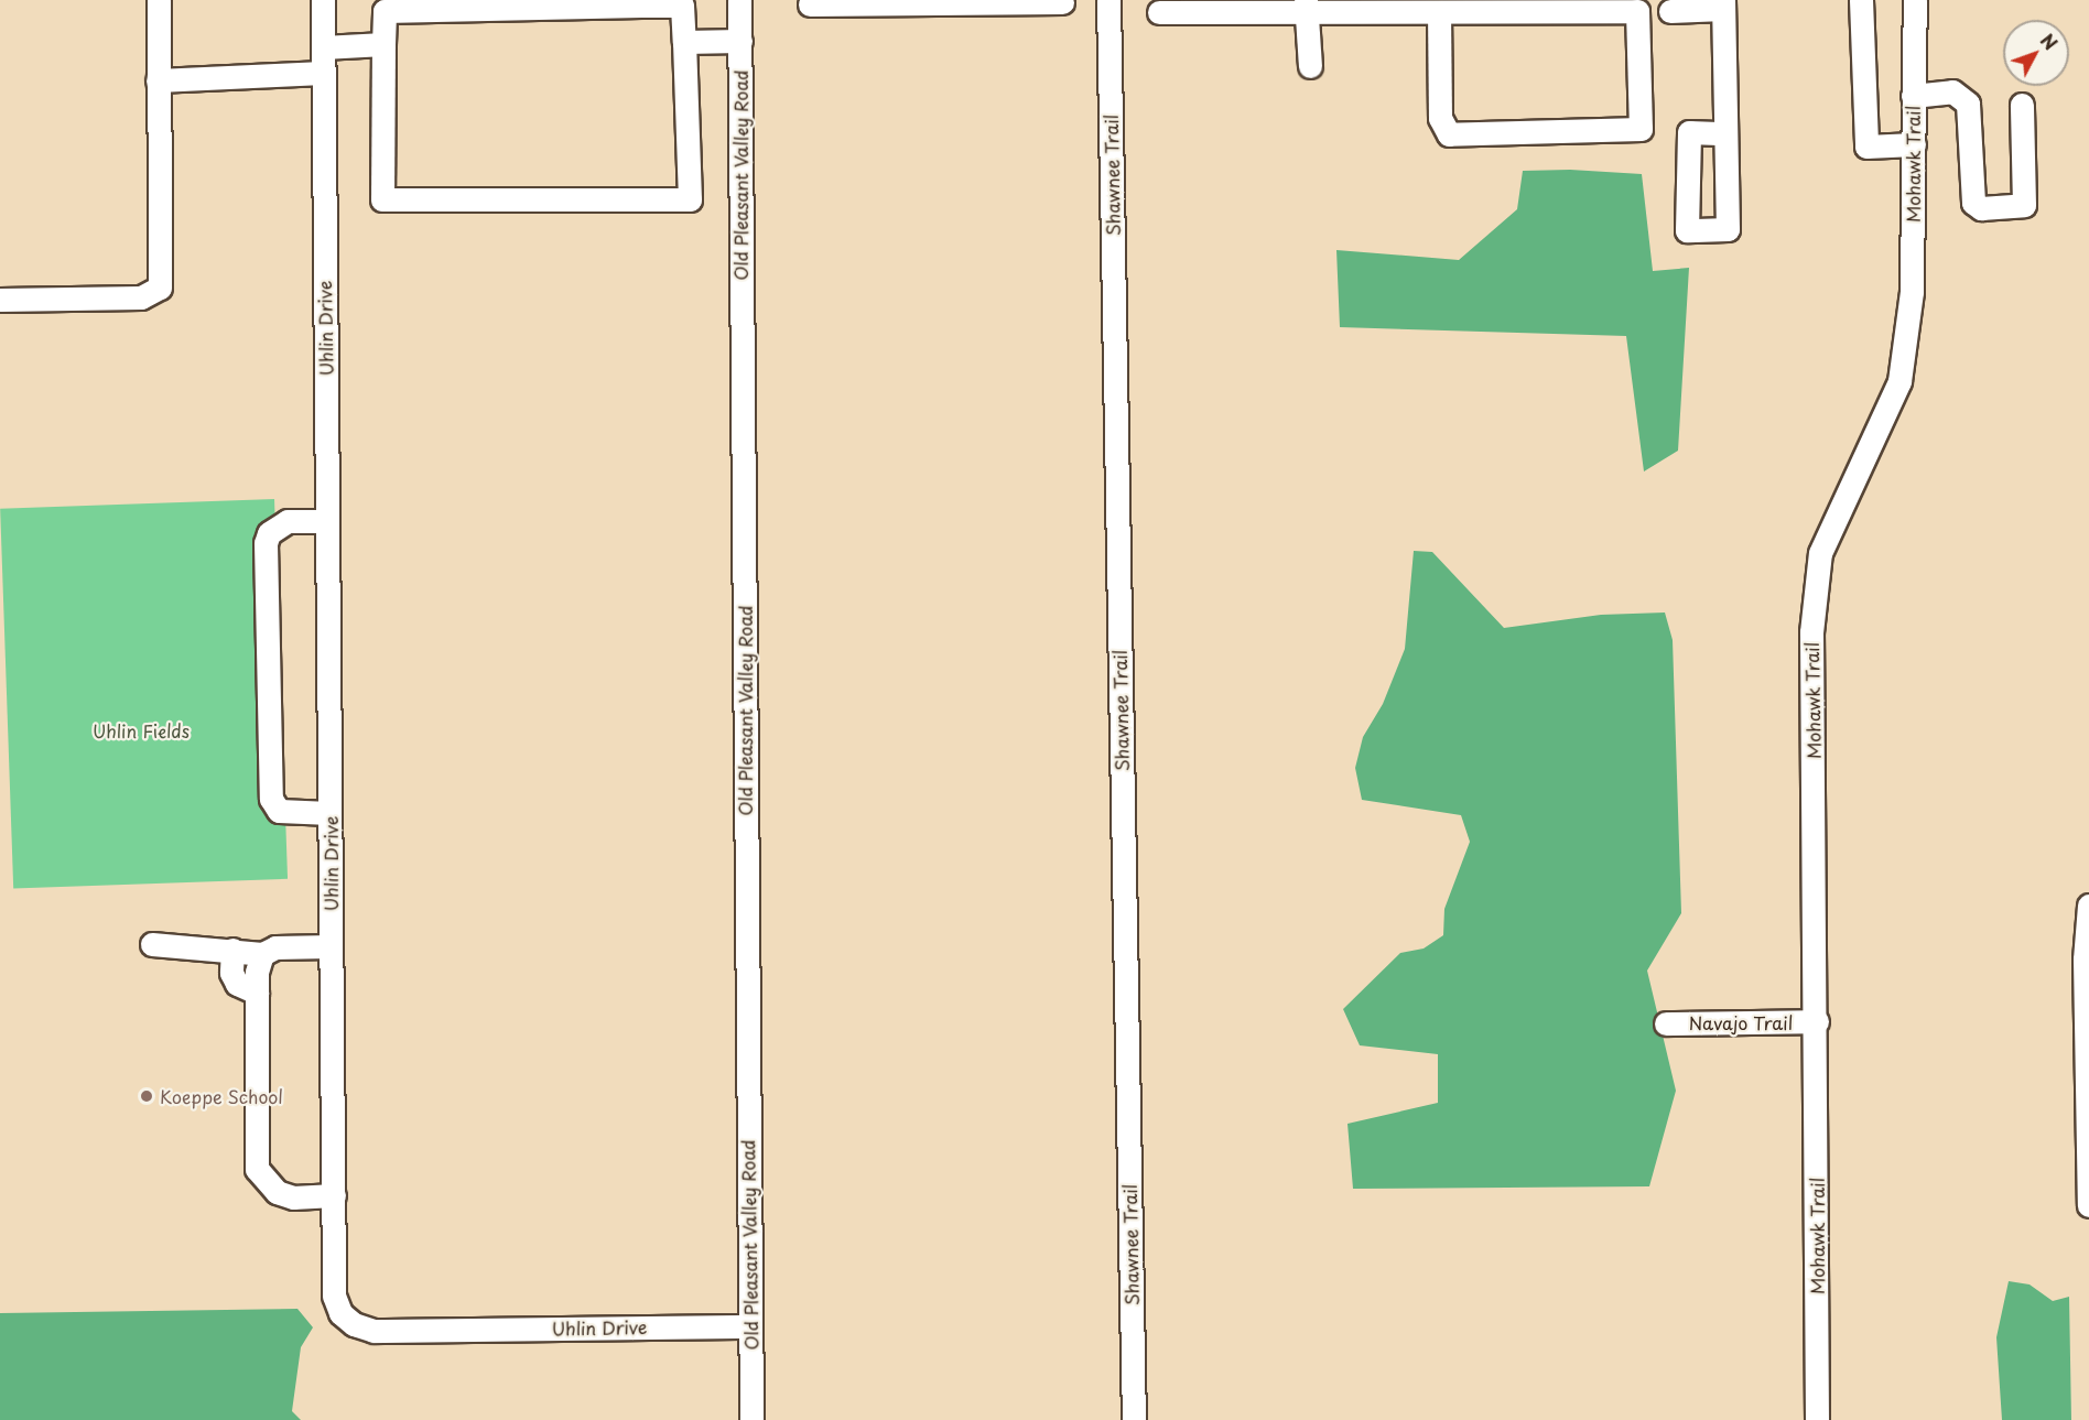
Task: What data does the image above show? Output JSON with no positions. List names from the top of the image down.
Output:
{
  "streets": {
    "street": [
      "Mohawk Trail",
      "Old Pleasant Valley Road",
      "Shawnee Trail",
      "Uhlin Drive",
      "Navajo Trail"
    ]
  },
  "crossings": [
    ["Mohawk Trail", "Navajo Trail"],
    ["Old Pleasant Valley Road", "Uhlin Drive"]
  ],
  "parks": ["Uhlin Fields"],
  "places": ["Koeppe School"],
  "north": "top right"
}
